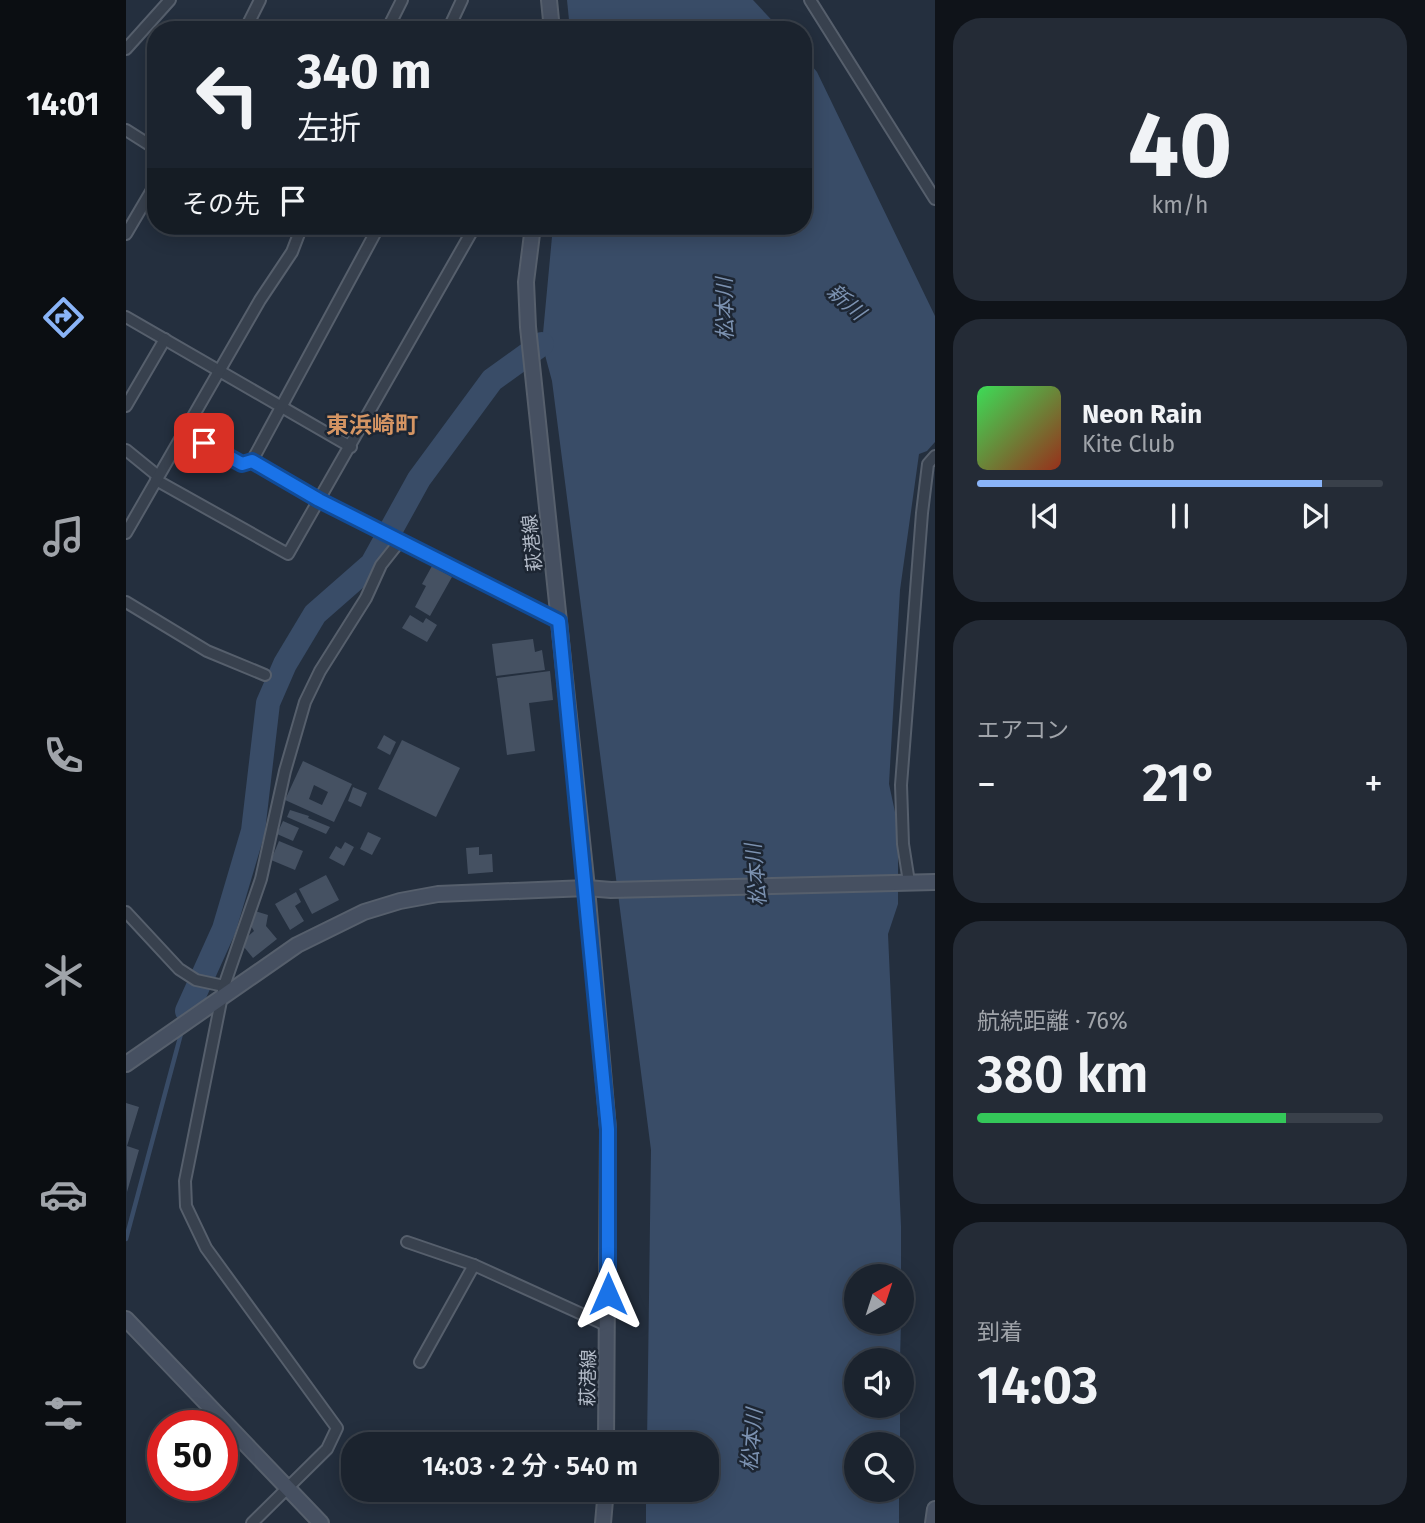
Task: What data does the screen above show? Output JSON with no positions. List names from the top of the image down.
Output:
{
  "streets": {
    "main road": ["萩港線"]
  },
  "districts": ["東浜崎町"],
  "water": ["新川", "松本川"],
  "north": "top right",
  "page": {
    "tabs": "14:01",
    "tile": [
      ["40", "km/h"],
      "エアコン",
      ["航続距離 · 76%", "380 km"],
      ["到着", "14:03"]
    ],
    "turn": ["340 m", "左折"],
    "then": "その先",
    "song": ["Neon Rain", "Kite Club"],
    "heat": ["−", "21°", "+"],
    "limit": "50",
    "trip": "14:03 · 2 分 · 540 m"
  }
}
